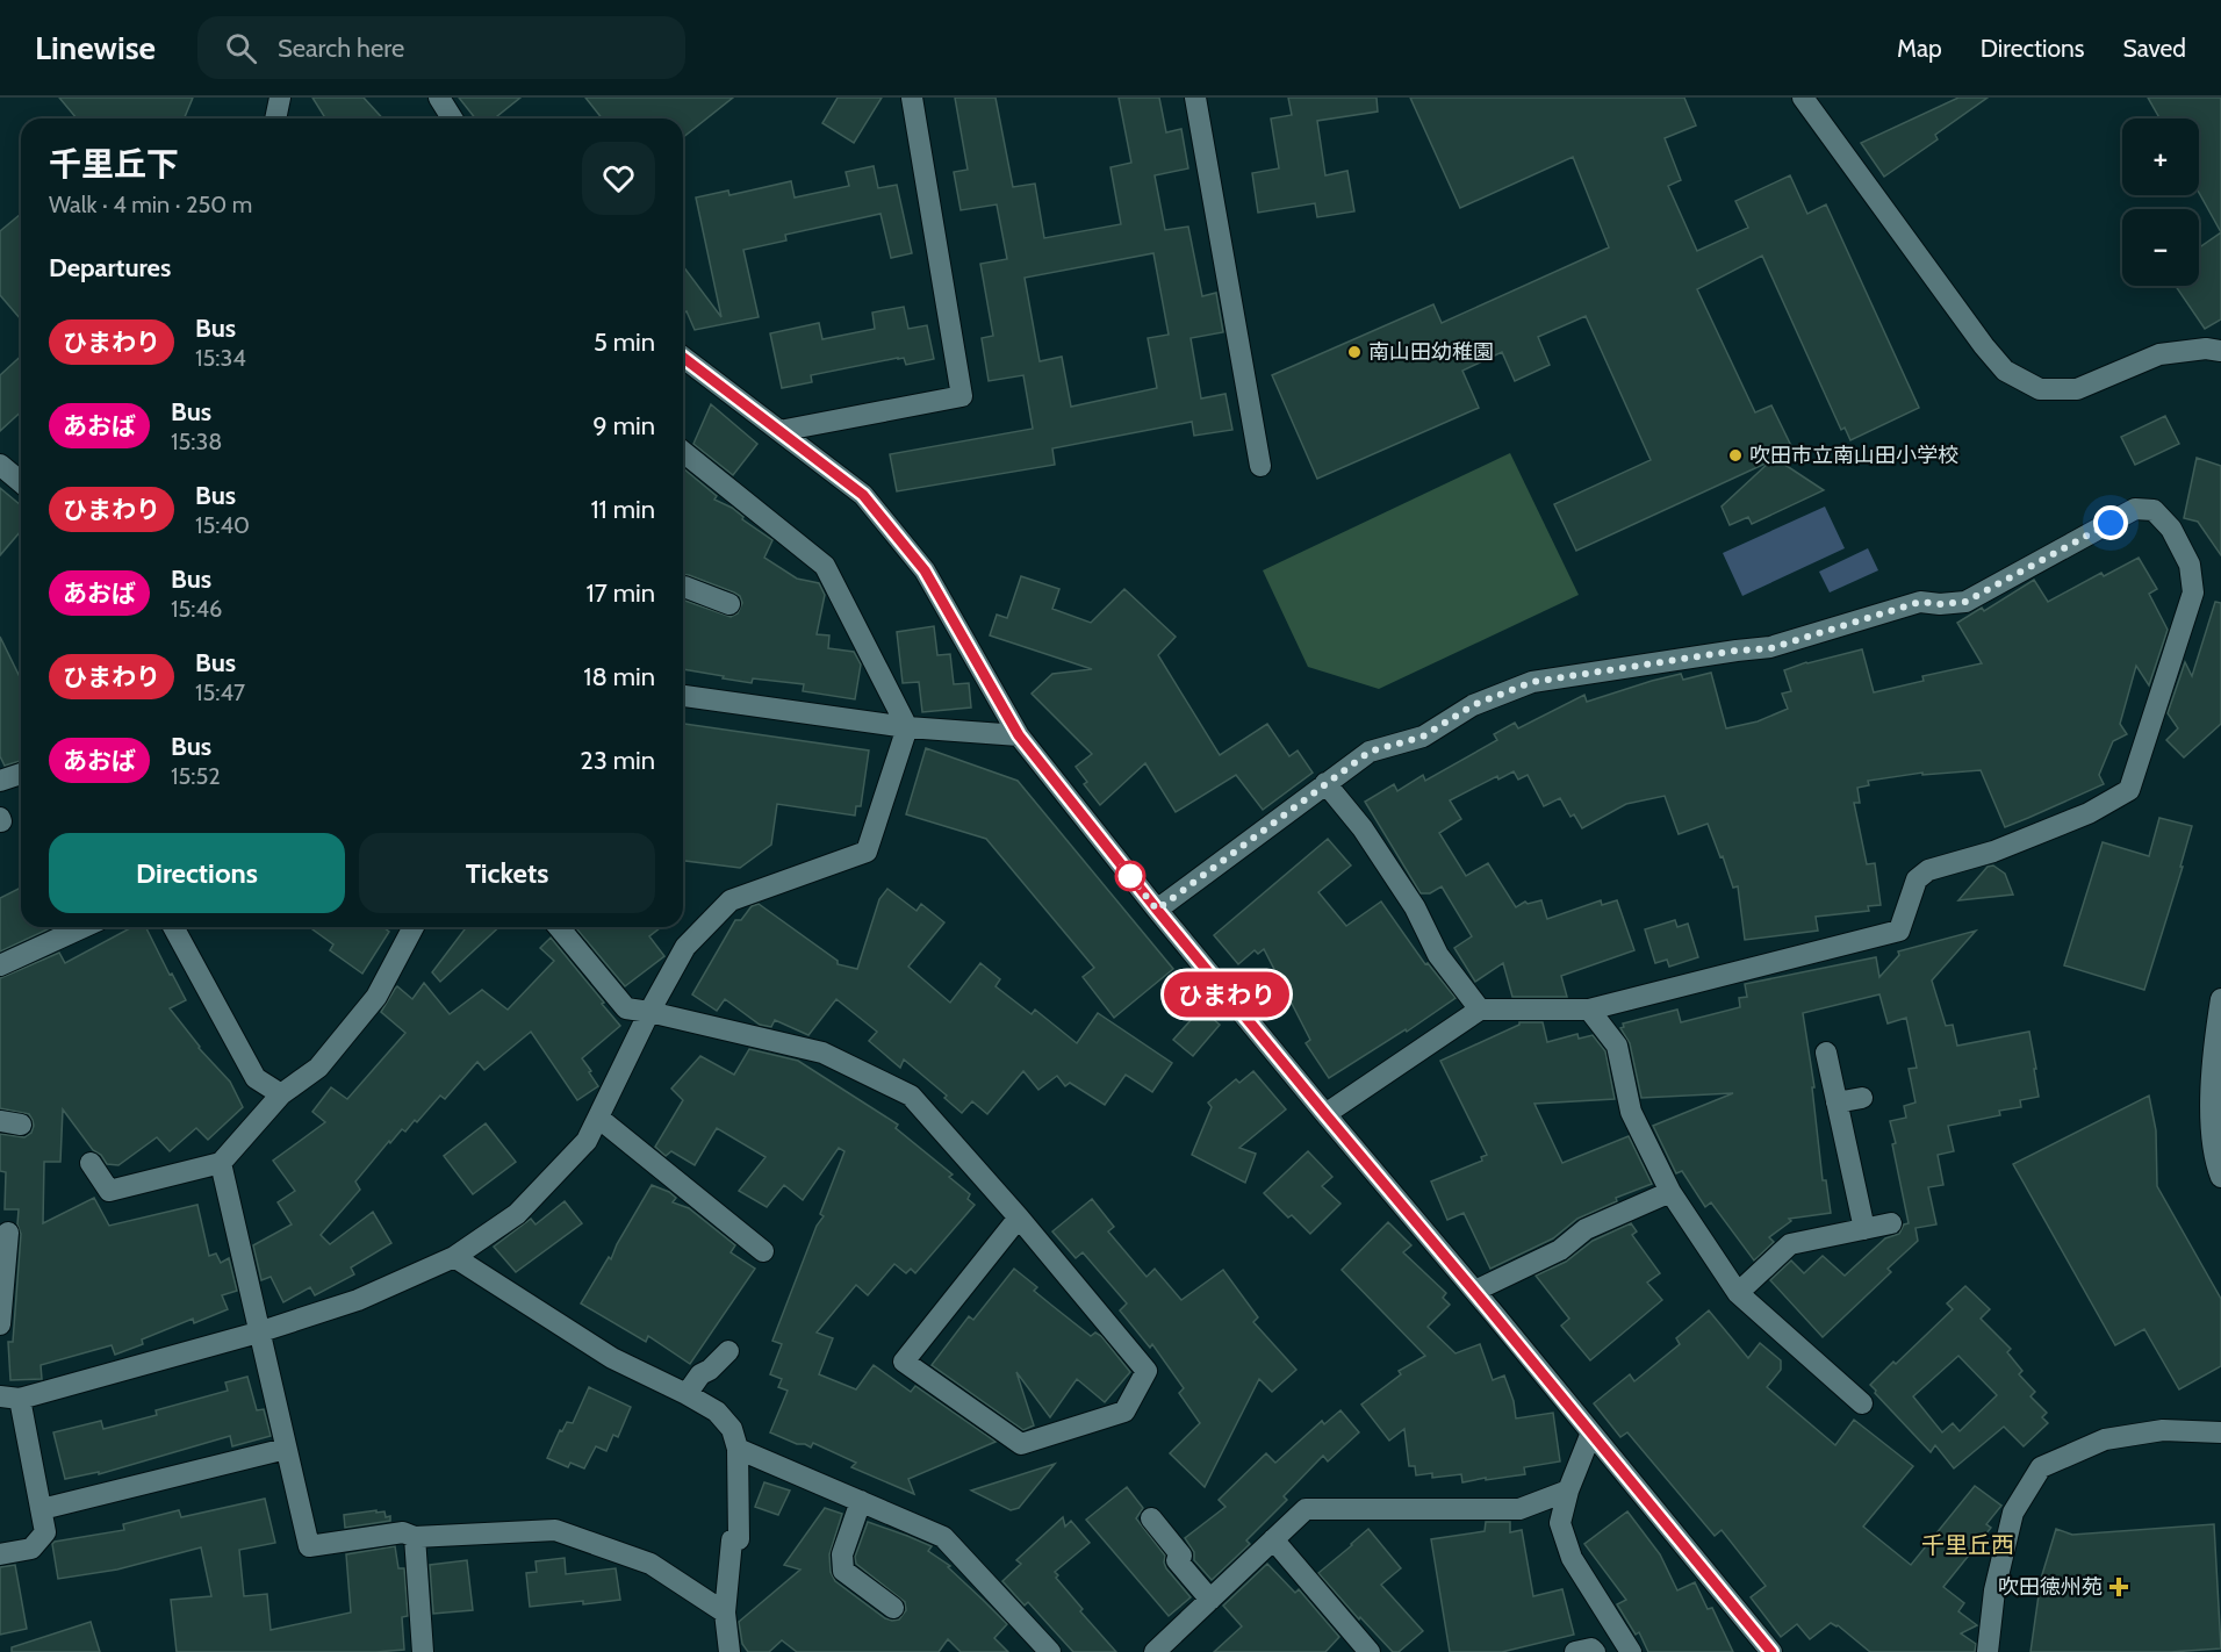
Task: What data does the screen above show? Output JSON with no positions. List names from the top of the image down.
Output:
{
  "districts": ["千里丘西"],
  "places": {
    "other": ["南山田幼稚園", "吹田市立南山田小学校"],
    "health": ["吹田徳州苑"]
  },
  "lines": ["bus line ひまわり"],
  "page": {
    "header": "Linewise",
    "search": "Search here",
    "nav": ["Map", "Directions", "Saved"],
    "on_map": "ひまわり",
    "map_buttons": ["+", "−"],
    "heading": [
      ["千里丘下", "Walk · 4 min · 250 m"],
      "Departures"
    ],
    "list": [
      {
        "mark": "ひまわり",
        "name": "Bus",
        "note": "15:34",
        "value": "5 min"
      },
      {
        "mark": "あおば",
        "name": "Bus",
        "note": "15:38",
        "value": "9 min"
      },
      {
        "mark": "ひまわり",
        "name": "Bus",
        "note": "15:40",
        "value": "11 min"
      },
      {
        "mark": "あおば",
        "name": "Bus",
        "note": "15:46",
        "value": "17 min"
      },
      {
        "mark": "ひまわり",
        "name": "Bus",
        "note": "15:47",
        "value": "18 min"
      },
      {
        "mark": "あおば",
        "name": "Bus",
        "note": "15:52",
        "value": "23 min"
      }
    ],
    "buttons": ["Directions", "Tickets"]
  }
}
